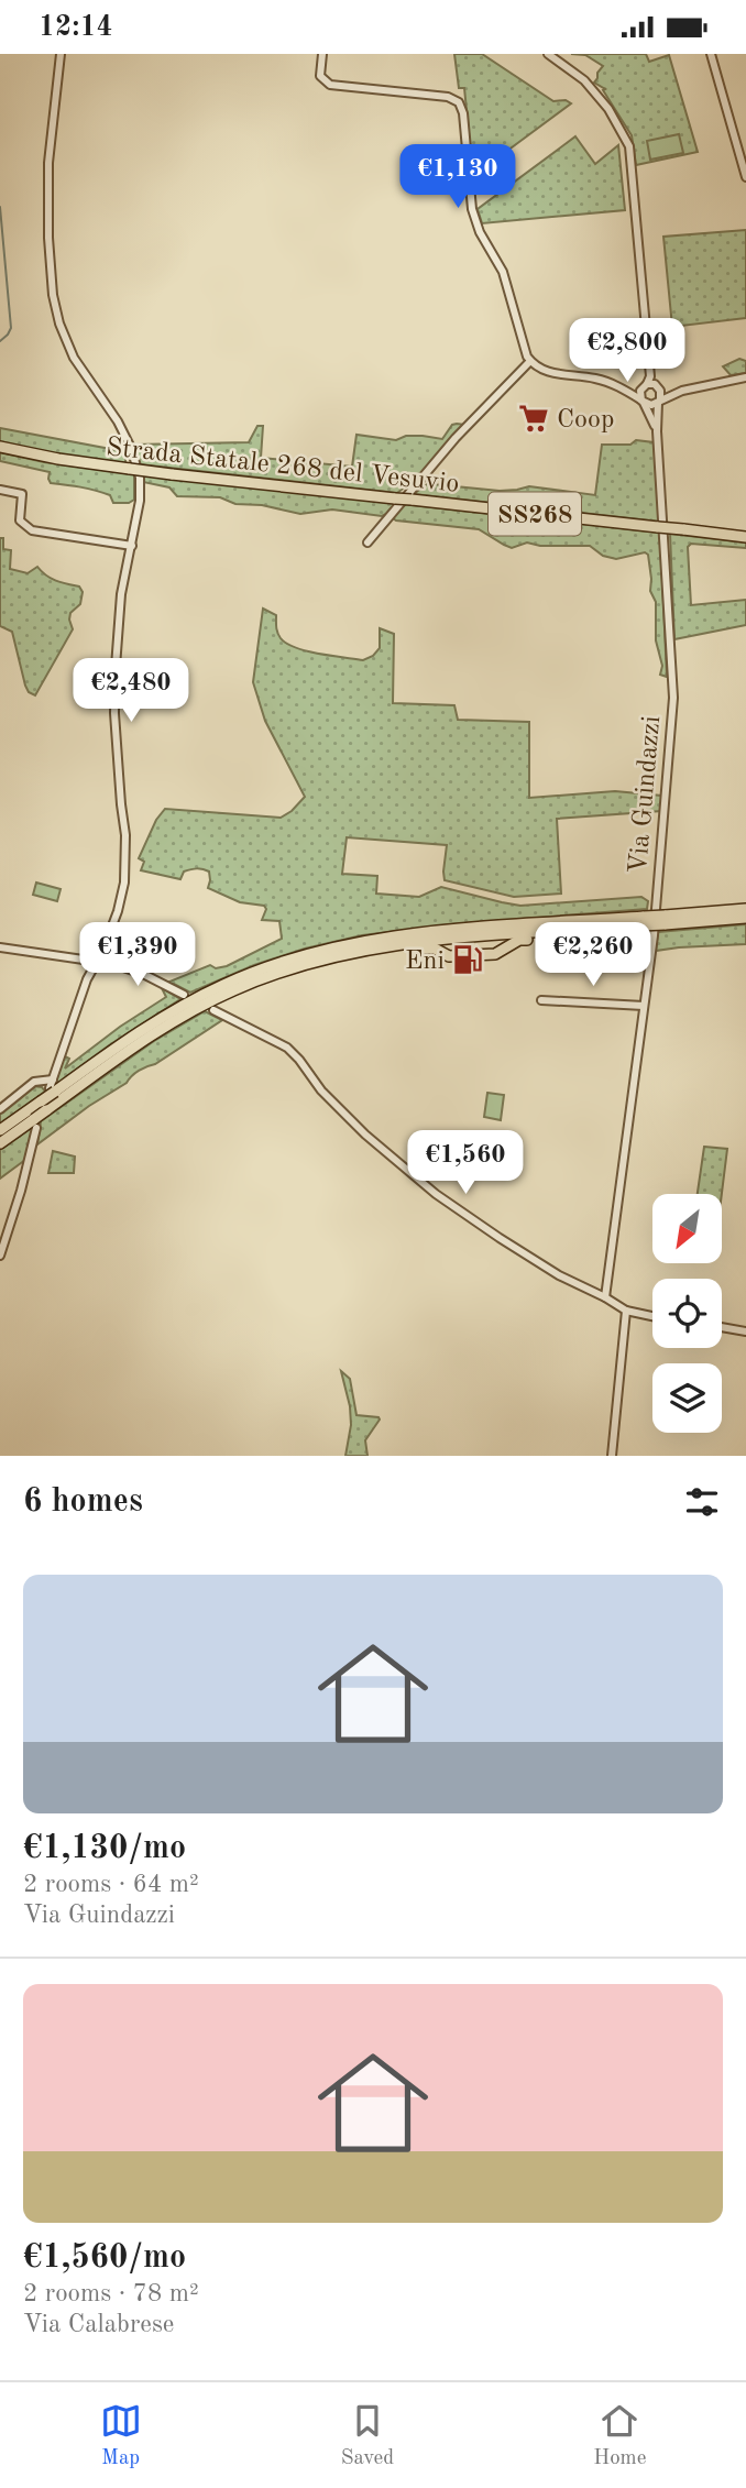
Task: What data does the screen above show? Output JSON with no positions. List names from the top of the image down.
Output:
{
  "streets": {
    "highway": ["Strada Statale 268 del Vesuvio", "SS268"],
    "street": ["Via Guindazzi"]
  },
  "places": {
    "supermarket": ["Coop"],
    "fuel station": ["Eni"]
  },
  "north": "bottom left",
  "page": {
    "status": "12:14",
    "price": [
      "€1,130",
      "€2,800",
      "€2,480",
      "€1,390",
      "€2,260",
      "€1,560"
    ],
    "heading": "6 homes",
    "list": [
      {
        "name": "€1,130/mo",
        "note": "2 rooms · 64 m² · Via Guindazzi"
      },
      {
        "name": "€1,560/mo",
        "note": "2 rooms · 78 m² · Via Calabrese"
      }
    ],
    "tabs": ["Map", "Saved", "Home"]
  }
}
